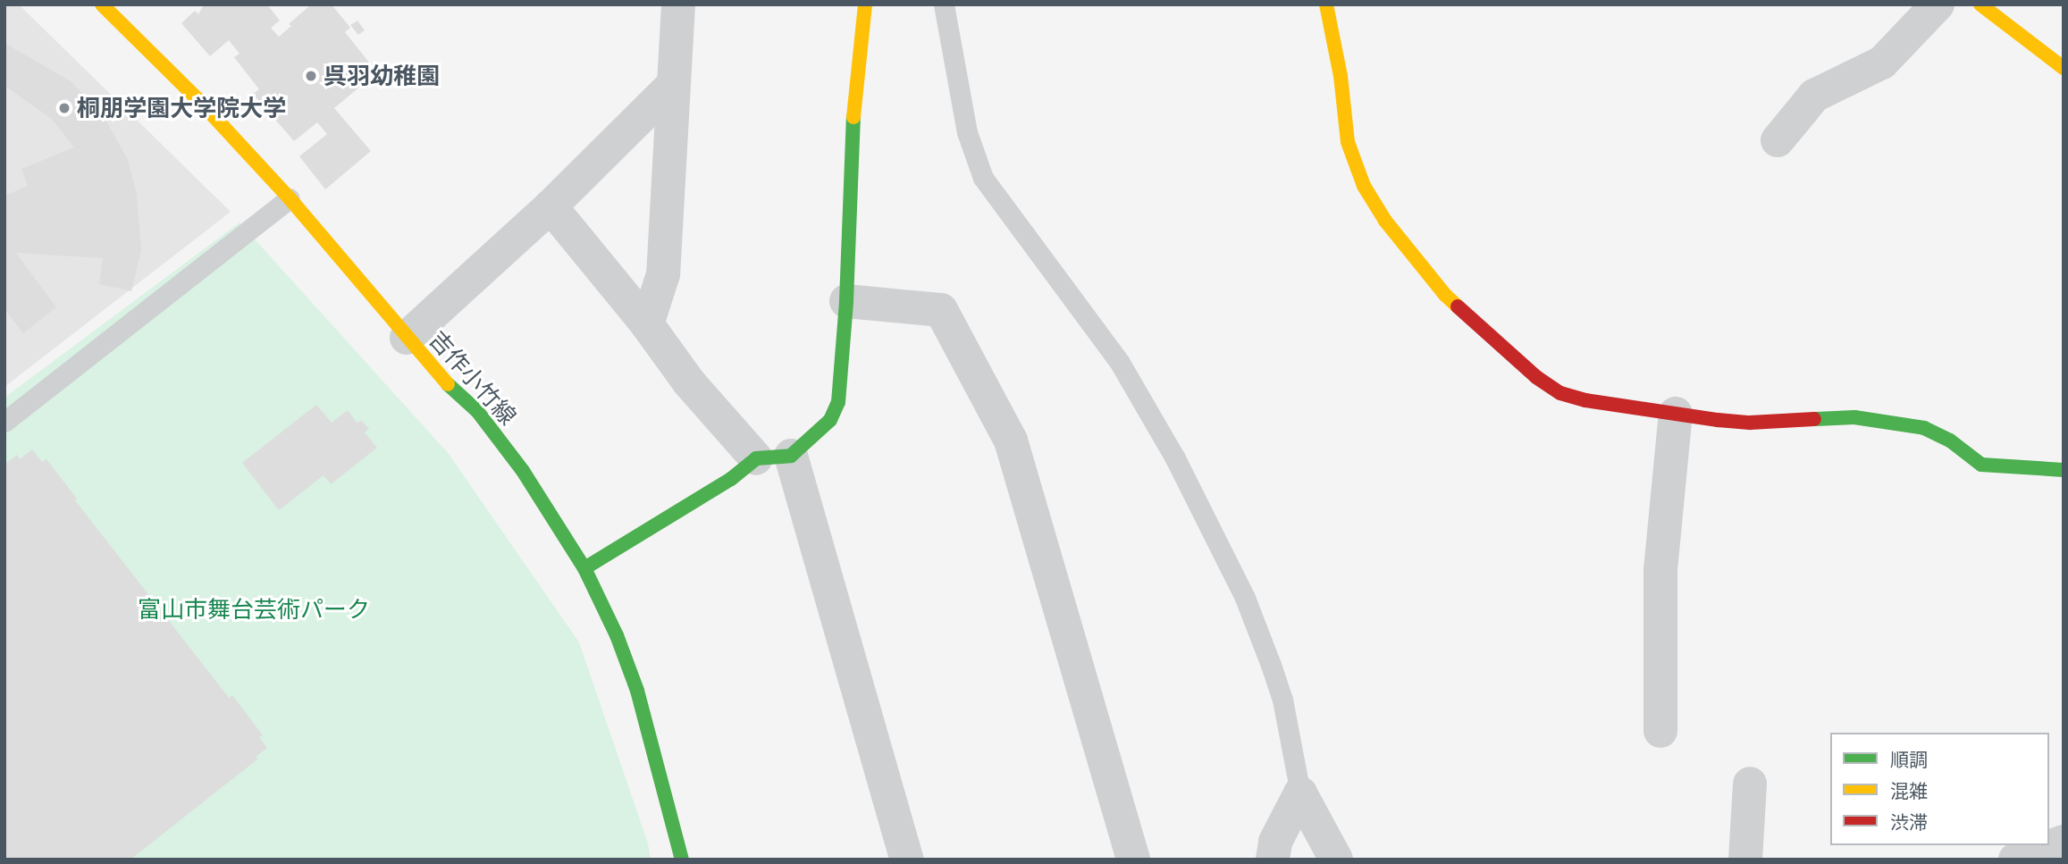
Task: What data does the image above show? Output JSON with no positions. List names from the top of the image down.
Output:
{
  "streets": {
    "street": ["吉作小竹線"]
  },
  "parks": ["富山市舞台芸術パーク"],
  "places": ["呉羽幼稚園", "桐朋学園大学院大学"],
  "legend": ["順調", "混雑", "渋滞"]
}
